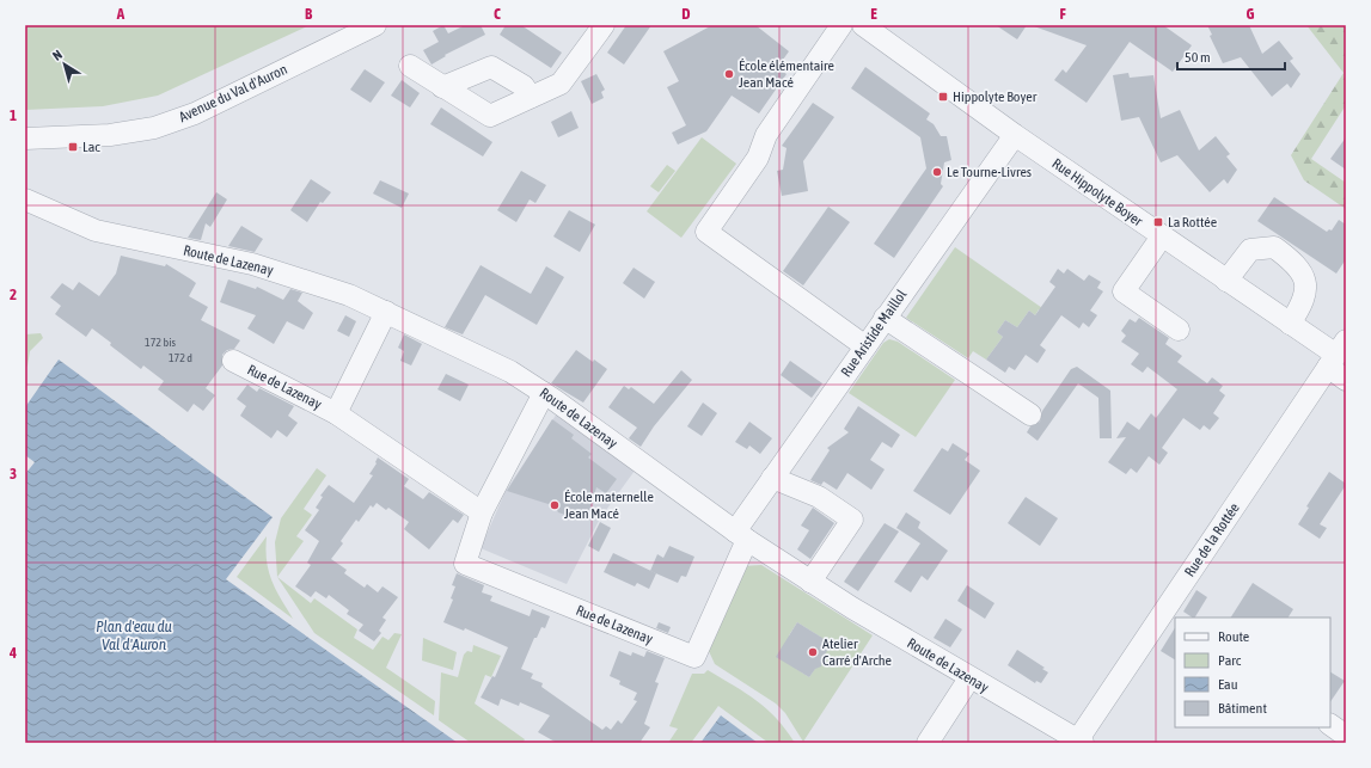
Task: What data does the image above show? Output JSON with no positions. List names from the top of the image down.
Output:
{
  "streets": {
    "street": [
      "Avenue du Val d'Auron",
      "Rue Hippolyte Boyer",
      "Route de Lazenay",
      "Rue Aristide Maillol",
      "Rue de Lazenay",
      "Rue de la Rottée"
    ]
  },
  "crossings": [
    ["Rue Hippolyte Boyer", "Rue Aristide Maillol"],
    ["Rue Hippolyte Boyer", "Rue de la Rottée"],
    ["Route de Lazenay", "Rue Aristide Maillol"],
    ["Route de Lazenay", "Rue de Lazenay"],
    ["Route de Lazenay", "Rue de la Rottée"],
    ["Rue Aristide Maillol", "Rue de Lazenay"]
  ],
  "water": ["Plan d'eau du Val d'Auron"],
  "places": {
    "other": [
      "École élémentaire Jean Macé",
      "Le Tourne-Livres",
      "École maternelle Jean Macé",
      "Atelier Carré d'Arche"
    ],
    "transit": ["Hippolyte Boyer", "Lac", "La Rottée"]
  },
  "house_numbers": ["172 bis", "172 d"],
  "legend": [
    "Route",
    "Parc",
    "Eau",
    "Bâtiment"
  ],
  "scale_bar": "50 m",
  "north": "top left",
  "grid": {
    "columns": [
      "A",
      "B",
      "C",
      "D",
      "E",
      "F",
      "G"
    ],
    "rows": [
      "1",
      "2",
      "3",
      "4"
    ]
  }
}
